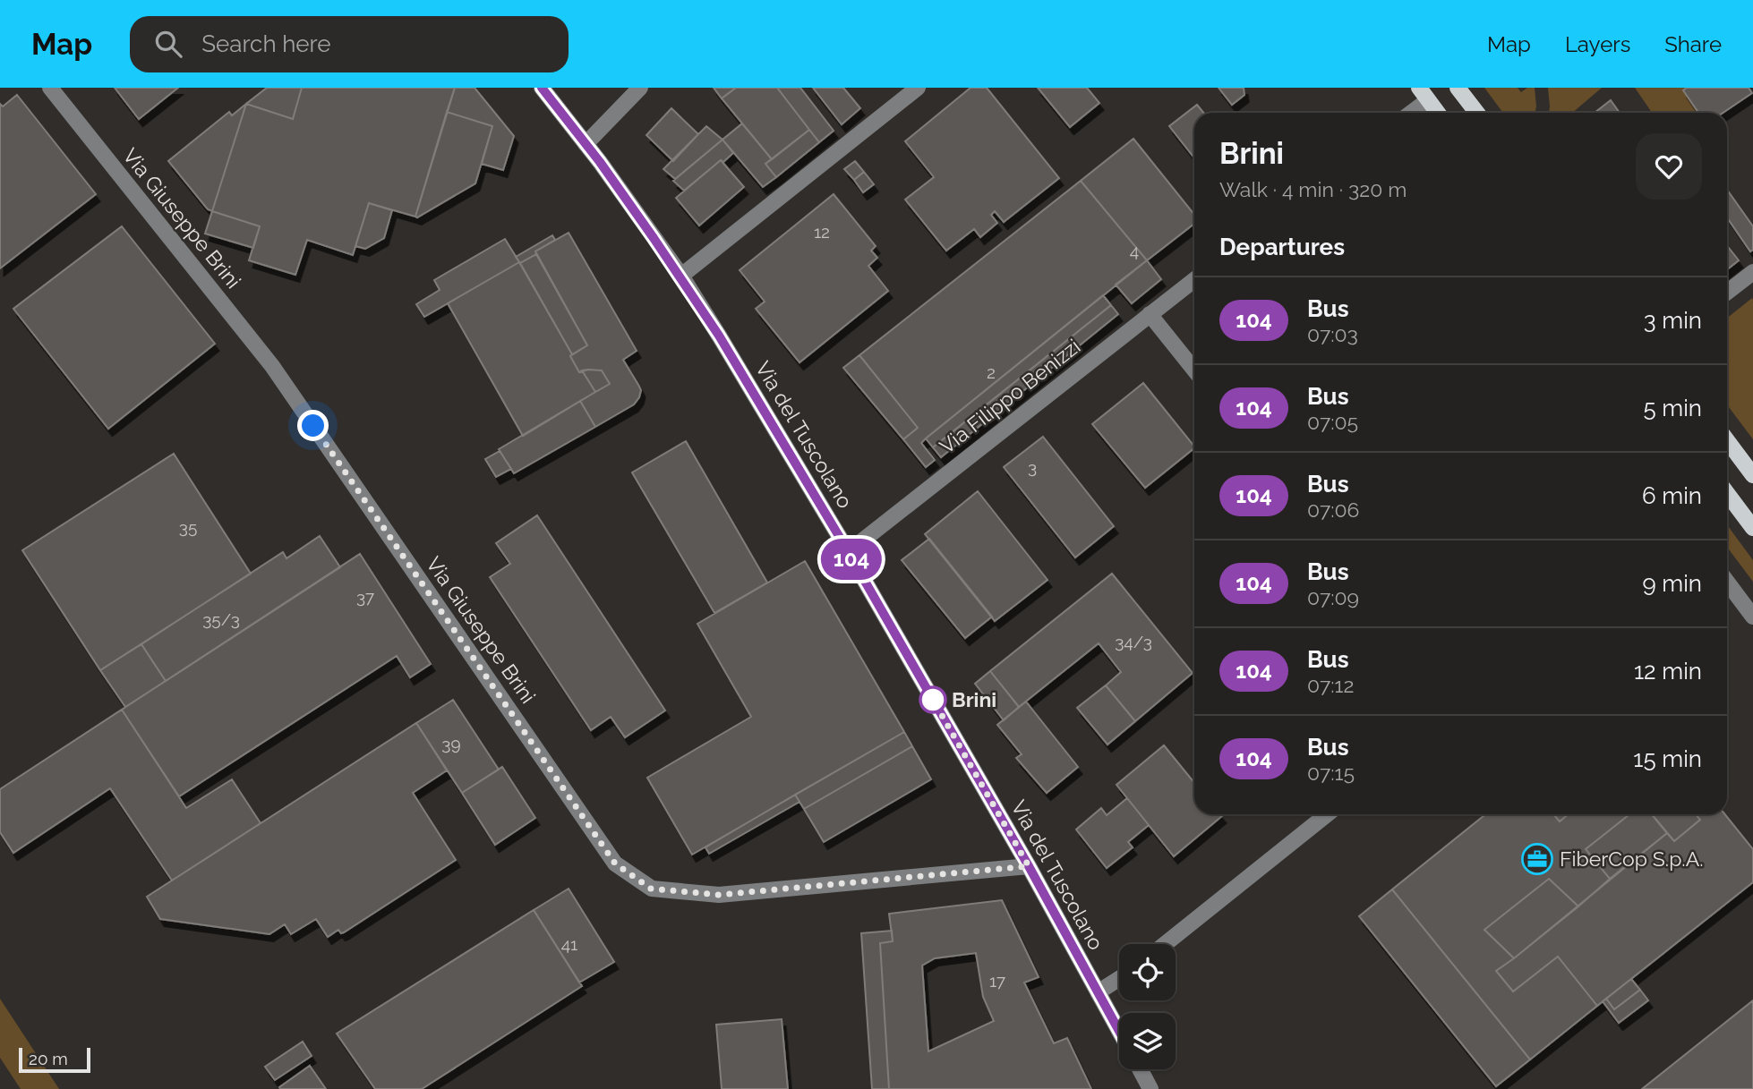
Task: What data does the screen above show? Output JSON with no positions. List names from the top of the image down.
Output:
{
  "streets": {
    "street": ["Via Giuseppe Brini", "Via Filippo Benizzi", "Via del Tuscolano"]
  },
  "crossings": [
    ["Via Giuseppe Brini", "Via del Tuscolano"],
    ["Via Filippo Benizzi", "Via del Tuscolano"]
  ],
  "places": {
    "other": ["Brini"],
    "office": ["FiberCop S.p.A."]
  },
  "lines": ["bus line 104"],
  "house_numbers": [
    "12",
    "4",
    "2",
    "3",
    "35",
    "37",
    "35/3",
    "34/3",
    "39",
    "41",
    "17"
  ],
  "scale_bar": "20 m",
  "page": {
    "header": "Map",
    "search": "Search here",
    "nav": ["Map", "Layers", "Share"],
    "on_map": "104",
    "heading": [
      ["Brini", "Walk · 4 min · 320 m"],
      "Departures"
    ],
    "list": [
      {
        "mark": "104",
        "name": "Bus",
        "note": "07:03",
        "value": "3 min"
      },
      {
        "mark": "104",
        "name": "Bus",
        "note": "07:05",
        "value": "5 min"
      },
      {
        "mark": "104",
        "name": "Bus",
        "note": "07:06",
        "value": "6 min"
      },
      {
        "mark": "104",
        "name": "Bus",
        "note": "07:09",
        "value": "9 min"
      },
      {
        "mark": "104",
        "name": "Bus",
        "note": "07:12",
        "value": "12 min"
      },
      {
        "mark": "104",
        "name": "Bus",
        "note": "07:15",
        "value": "15 min"
      }
    ],
    "scale": "20 m"
  }
}
